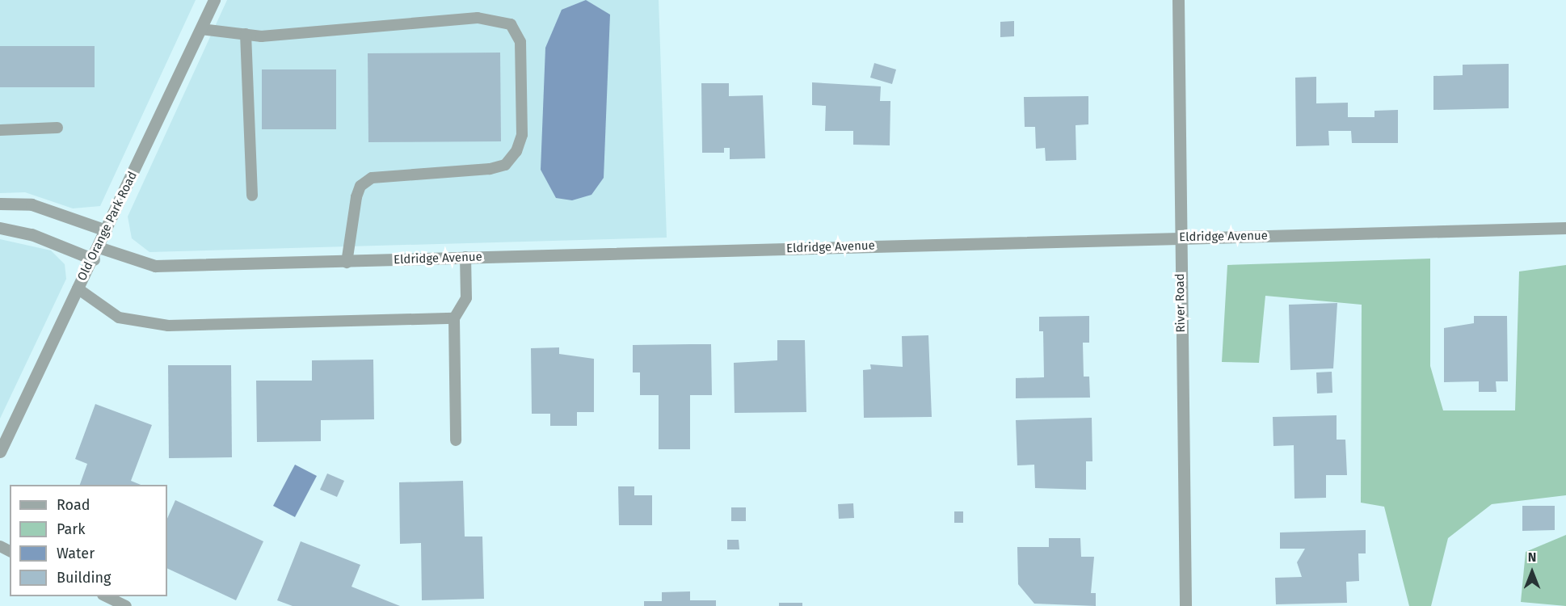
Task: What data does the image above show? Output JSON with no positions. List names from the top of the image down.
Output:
{
  "streets": {
    "street": ["Old Orange Park Road", "Eldridge Avenue", "River Road"]
  },
  "crossings": [
    ["Old Orange Park Road", "Eldridge Avenue"],
    ["Eldridge Avenue", "River Road"]
  ],
  "legend": [
    "Road",
    "Park",
    "Water",
    "Building"
  ],
  "north": "top"
}
